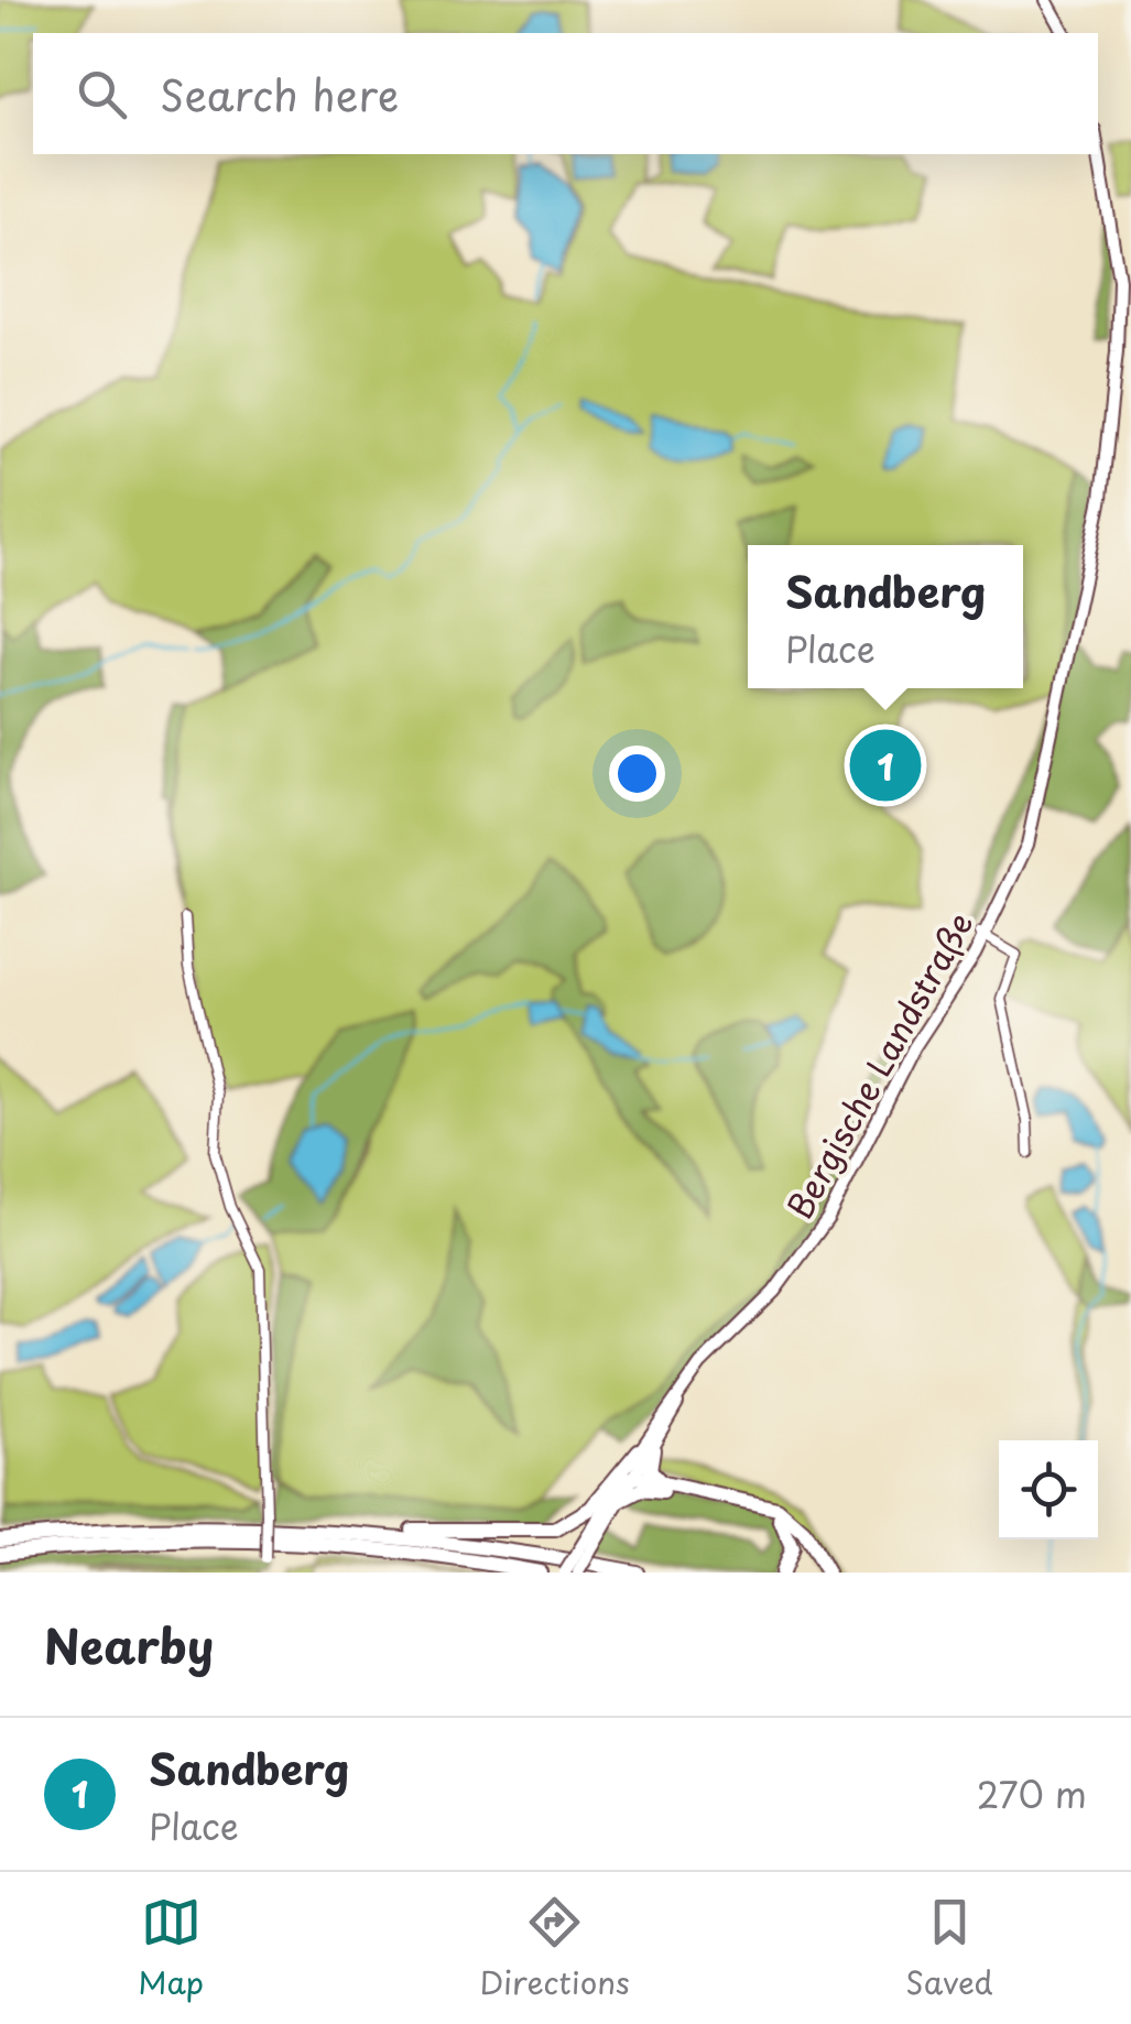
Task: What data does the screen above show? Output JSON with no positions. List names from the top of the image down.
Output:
{
  "streets": {
    "main road": ["Bergische Landstraße"]
  },
  "page": {
    "search": "Search here",
    "popup": ["Sandberg", "Place"],
    "pins": "1",
    "heading": "Nearby",
    "list": [
      {
        "mark": "1",
        "name": "Sandberg",
        "note": "Place",
        "value": "270 m"
      }
    ],
    "nav": ["Map", "Directions", "Saved"]
  }
}
